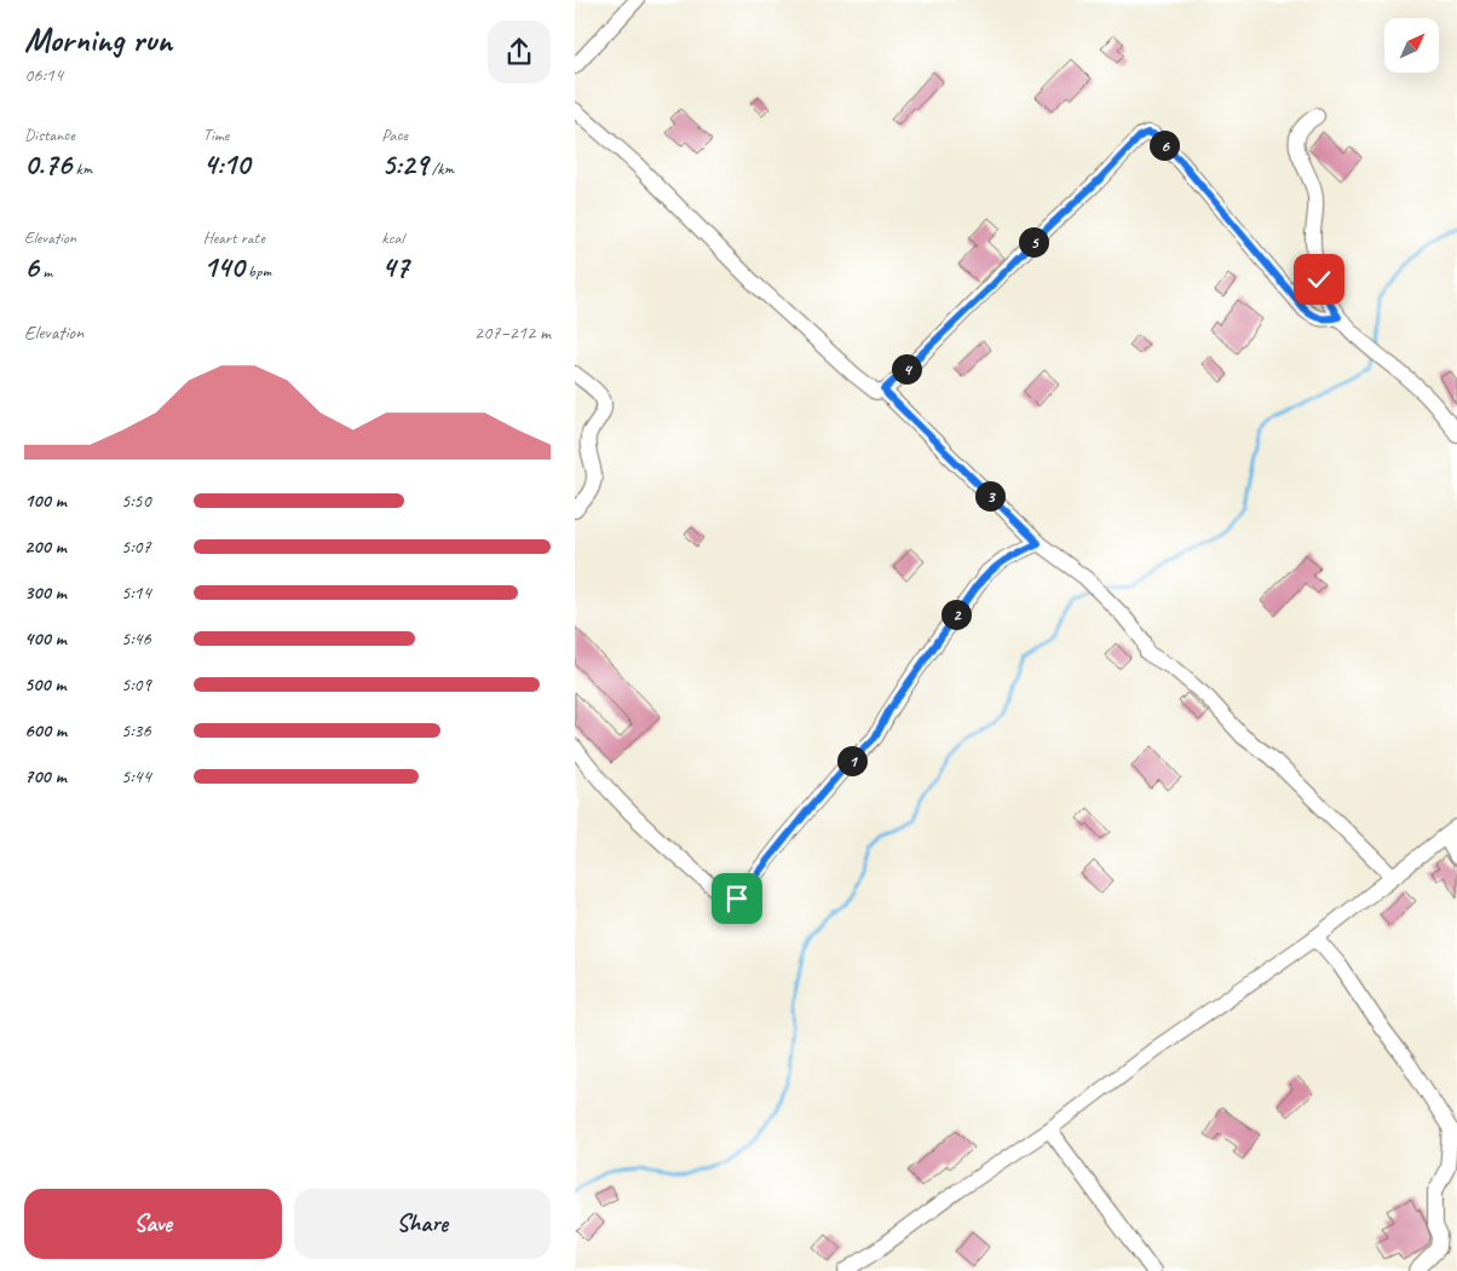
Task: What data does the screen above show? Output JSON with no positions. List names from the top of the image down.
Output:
{
  "north": "top right",
  "page": {
    "heading": ["Morning run", "06:14"],
    "stats": [
      ["Distance", "0.76 km"],
      ["Time", "4:10"],
      ["Pace", "5:29 /km"],
      ["Elevation", "6 m"],
      ["Heart rate", "140 bpm"],
      ["kcal", "47"]
    ],
    "pins": [
      "6",
      "5",
      "4",
      "3",
      "2",
      "1"
    ],
    "chart": ["Elevation", "207–212 m"],
    "list": [
      {
        "name": "100 m",
        "note": "5:50"
      },
      {
        "name": "200 m",
        "note": "5:07"
      },
      {
        "name": "300 m",
        "note": "5:14"
      },
      {
        "name": "400 m",
        "note": "5:46"
      },
      {
        "name": "500 m",
        "note": "5:09"
      },
      {
        "name": "600 m",
        "note": "5:36"
      },
      {
        "name": "700 m",
        "note": "5:44"
      }
    ],
    "buttons": ["Save", "Share"]
  }
}
